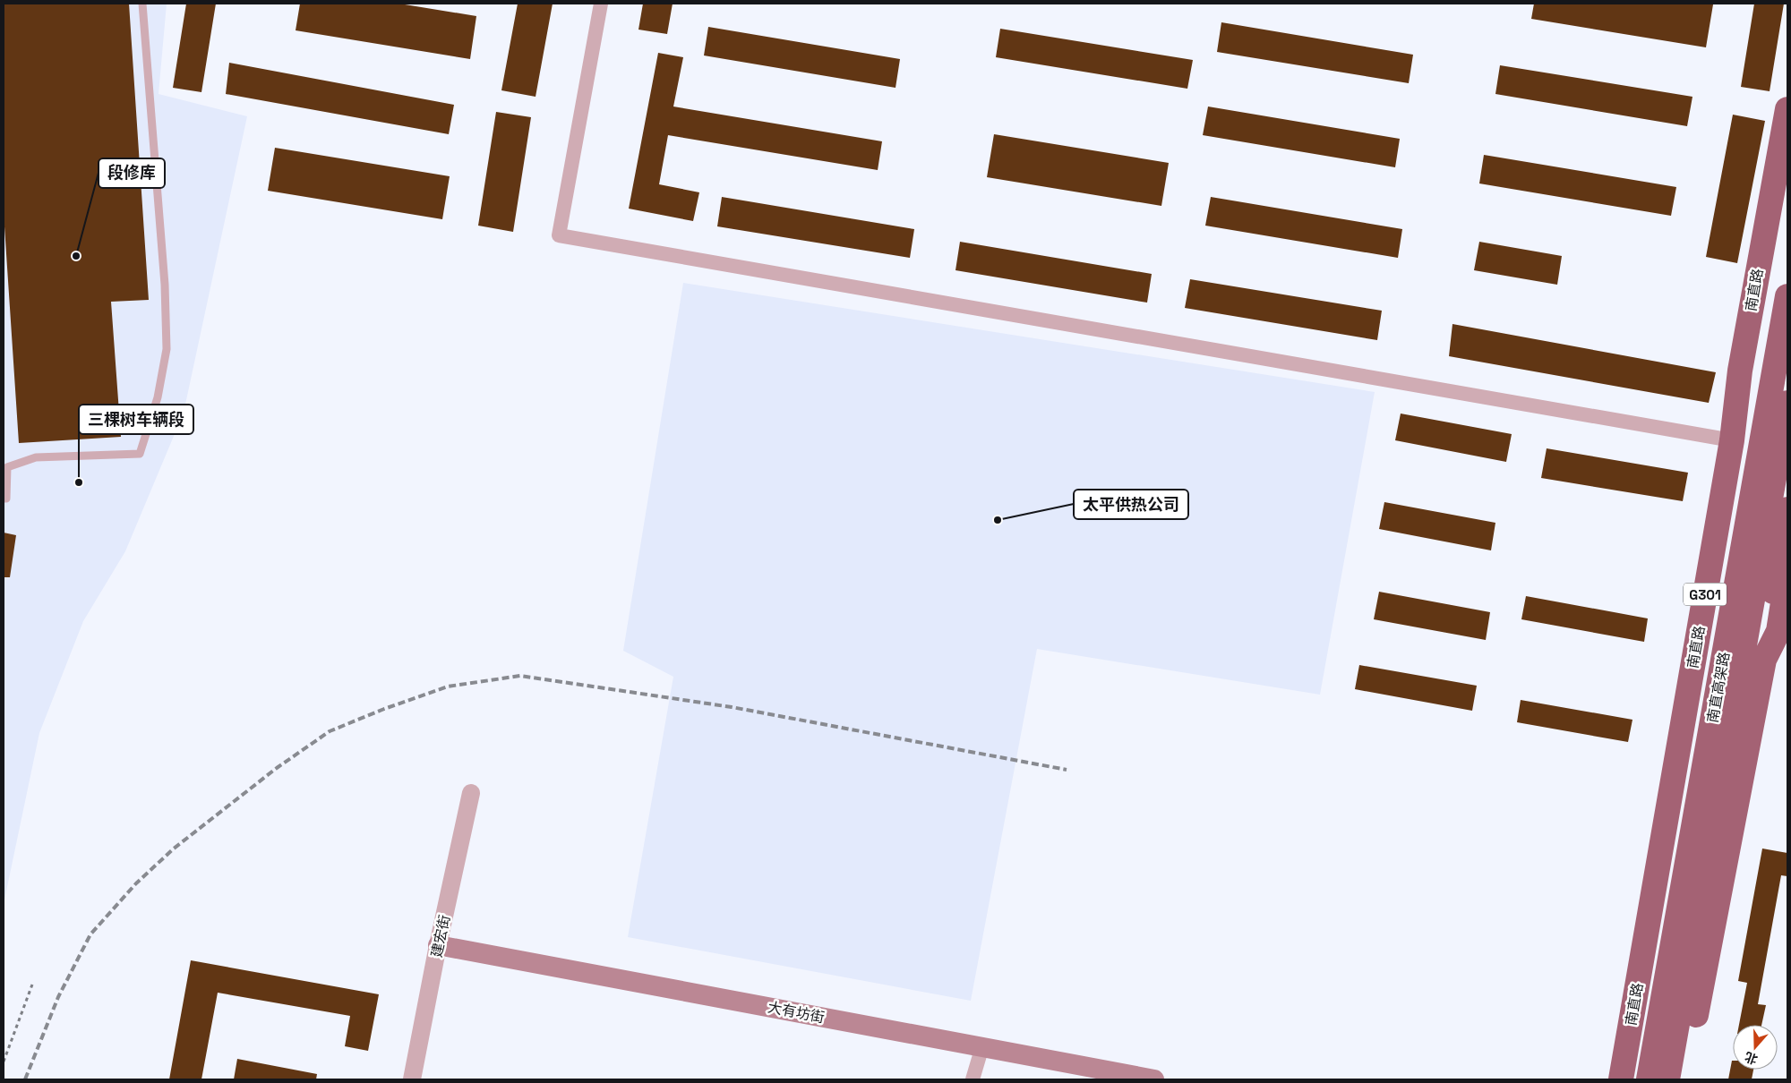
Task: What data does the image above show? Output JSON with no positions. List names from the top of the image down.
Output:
{
  "streets": {
    "highway": ["南直路", "G301", "南直高架路"],
    "main road": ["大有坊街"],
    "street": ["建宏街"]
  },
  "crossings": [
    ["建宏街", "大有坊街"]
  ],
  "places": ["段修库", "三棵树车辆段", "太平供热公司"],
  "north": "bottom"
}
